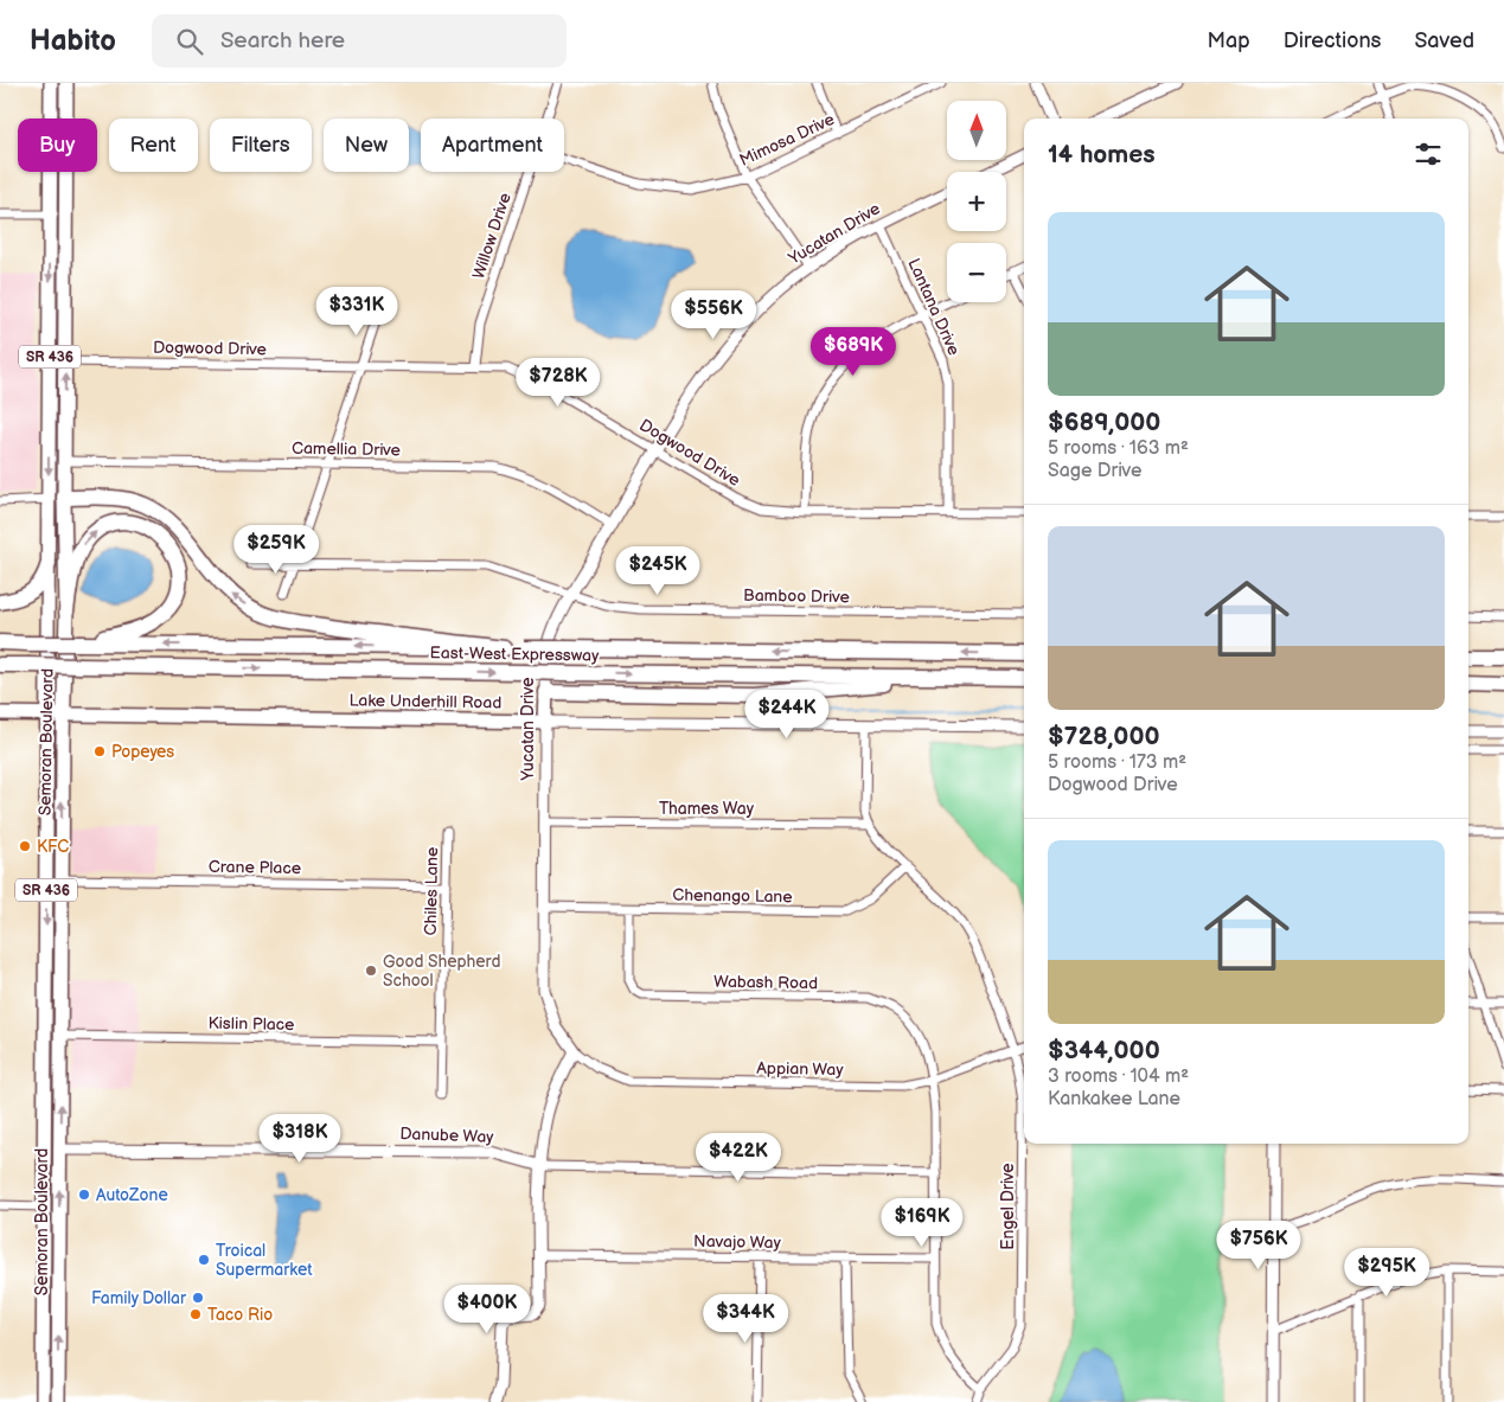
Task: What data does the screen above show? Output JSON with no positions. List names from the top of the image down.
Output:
{
  "streets": {
    "highway": ["East-West Expressway"],
    "main road": [
      "Yucatan Drive",
      "SR 436",
      "Lake Underhill Road",
      "Semoran Boulevard"
    ],
    "street": [
      "Mimosa Drive",
      "Willow Drive",
      "Lantana Drive",
      "Dogwood Drive",
      "Camellia Drive",
      "Bamboo Drive",
      "Thames Way",
      "Crane Place",
      "Chiles Lane",
      "Chenango Lane",
      "Wabash Road",
      "Kislin Place",
      "Appian Way",
      "Danube Way",
      "Engel Drive",
      "Navajo Way"
    ]
  },
  "crossings": [
    ["Yucatan Drive", "Lantana Drive"],
    ["Yucatan Drive", "Dogwood Drive"],
    ["Yucatan Drive", "Camellia Drive"],
    ["Yucatan Drive", "Bamboo Drive"],
    ["Yucatan Drive", "Lake Underhill Road"],
    ["Yucatan Drive", "Thames Way"],
    ["Yucatan Drive", "Chenango Lane"],
    ["Yucatan Drive", "Appian Way"],
    ["Willow Drive", "Dogwood Drive"],
    ["Lantana Drive", "Dogwood Drive"],
    ["Dogwood Drive", "Semoran Boulevard"],
    ["Camellia Drive", "Semoran Boulevard"],
    ["Lake Underhill Road", "Semoran Boulevard"],
    ["Semoran Boulevard", "Crane Place"],
    ["Semoran Boulevard", "Kislin Place"],
    ["Semoran Boulevard", "Danube Way"],
    ["Thames Way", "Engel Drive"],
    ["Crane Place", "Chiles Lane"],
    ["Chiles Lane", "Kislin Place"],
    ["Chenango Lane", "Wabash Road"],
    ["Chenango Lane", "Engel Drive"],
    ["Wabash Road", "Appian Way"],
    ["Wabash Road", "Danube Way"],
    ["Wabash Road", "Engel Drive"],
    ["Wabash Road", "Navajo Way"],
    ["Appian Way", "Engel Drive"]
  ],
  "places": [
    "Popeyes",
    "KFC",
    "Good Shepherd School",
    "AutoZone",
    "Troical Supermarket",
    "Family Dollar",
    "Taco Rio"
  ],
  "north": "top",
  "page": {
    "header": "Habito",
    "search": "Search here",
    "nav": ["Map", "Directions", "Saved"],
    "map_buttons": ["+", "−"],
    "chip": [
      "Buy",
      "Rent",
      "Filters",
      "New",
      "Apartment"
    ],
    "heading": "14 homes",
    "list": [
      {
        "name": "$689,000",
        "note": "5 rooms · 163 m² · Sage Drive"
      },
      {
        "name": "$728,000",
        "note": "5 rooms · 173 m² · Dogwood Drive"
      },
      {
        "name": "$344,000",
        "note": "3 rooms · 104 m² · Kankakee Lane"
      }
    ],
    "price": [
      "$331K",
      "$556K",
      "$689K",
      "$728K",
      "$259K",
      "$245K",
      "$244K",
      "$318K",
      "$422K",
      "$169K",
      "$756K",
      "$295K",
      "$400K",
      "$344K"
    ]
  }
}
